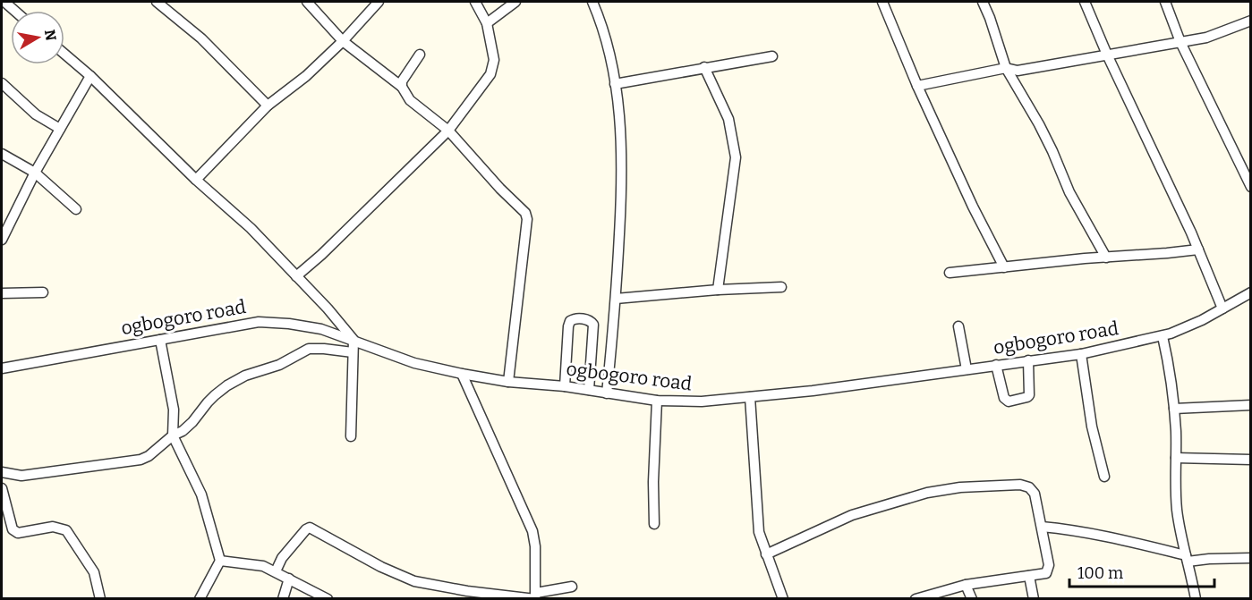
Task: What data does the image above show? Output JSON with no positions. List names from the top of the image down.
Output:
{
  "streets": {
    "street": ["ogbogoro road"]
  },
  "scale_bar": "100 m",
  "north": "right"
}
